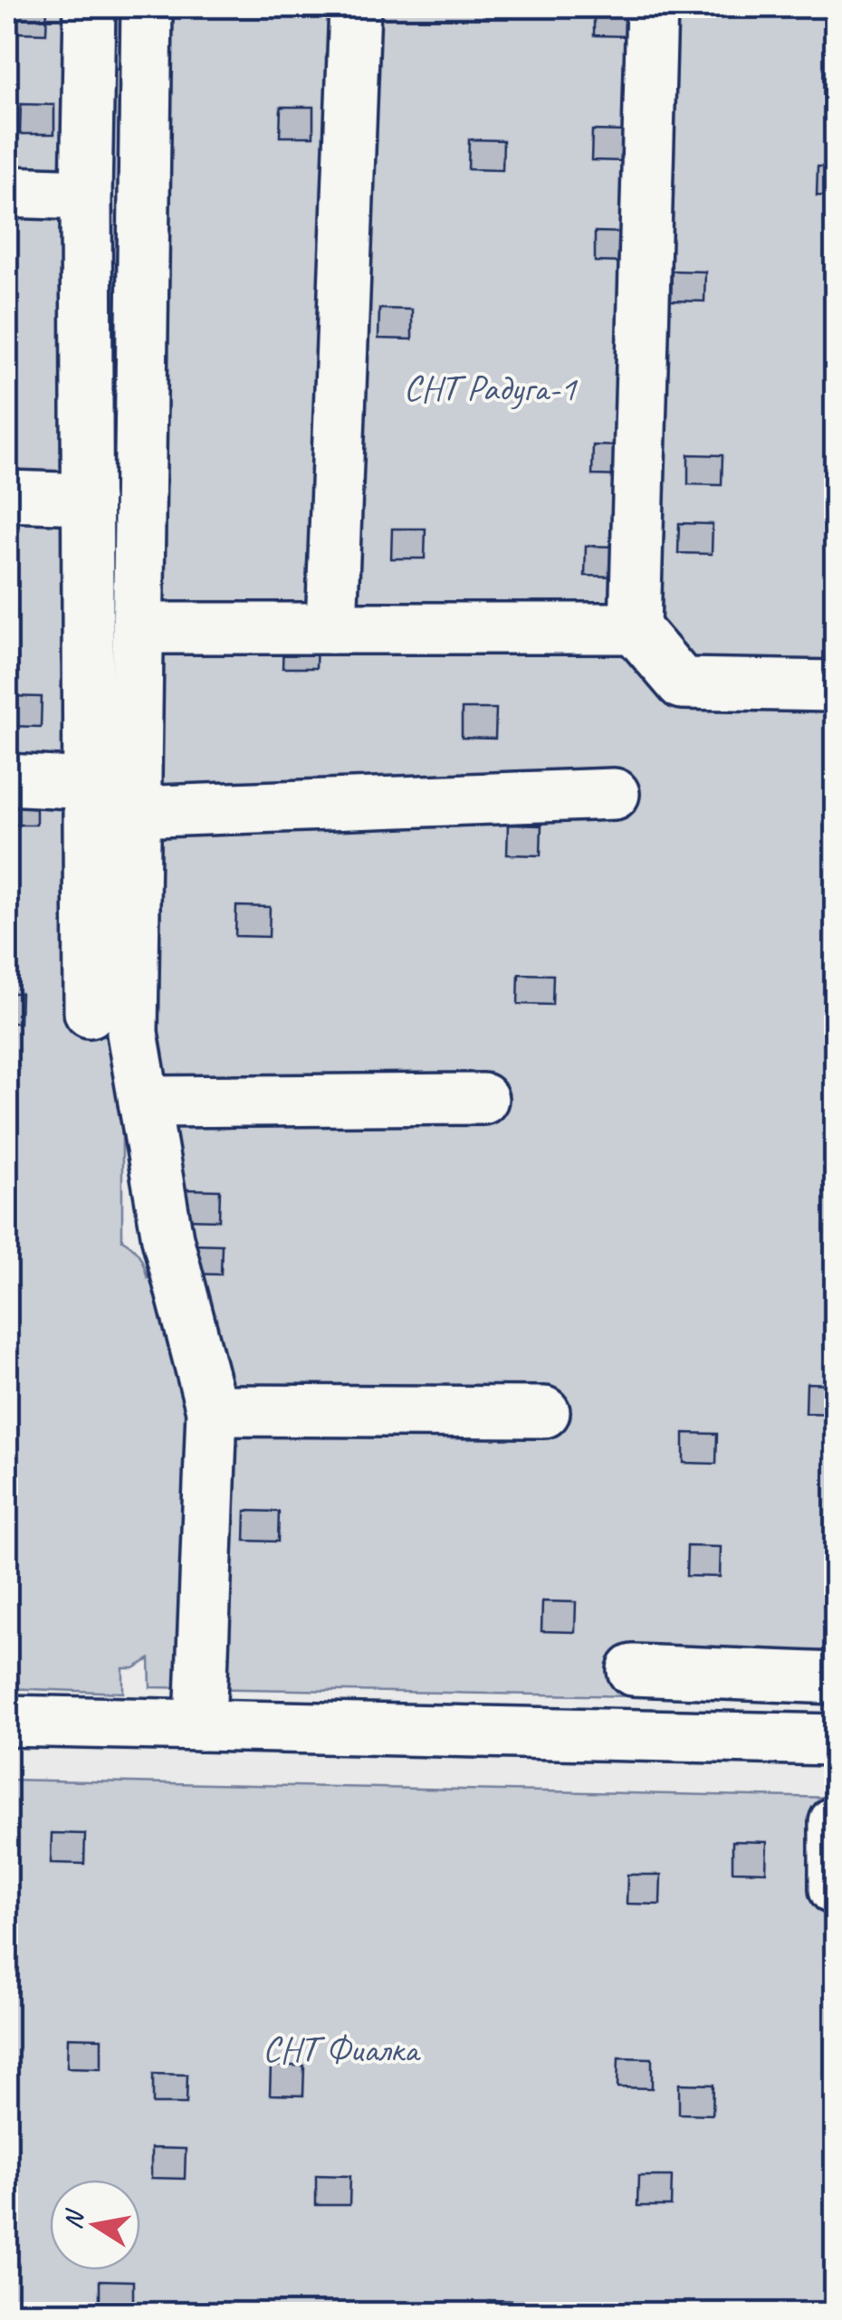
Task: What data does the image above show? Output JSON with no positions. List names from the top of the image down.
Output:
{
  "parks": ["СНТ Радуга-1", "СНТ Фиалка"],
  "north": "left"
}
